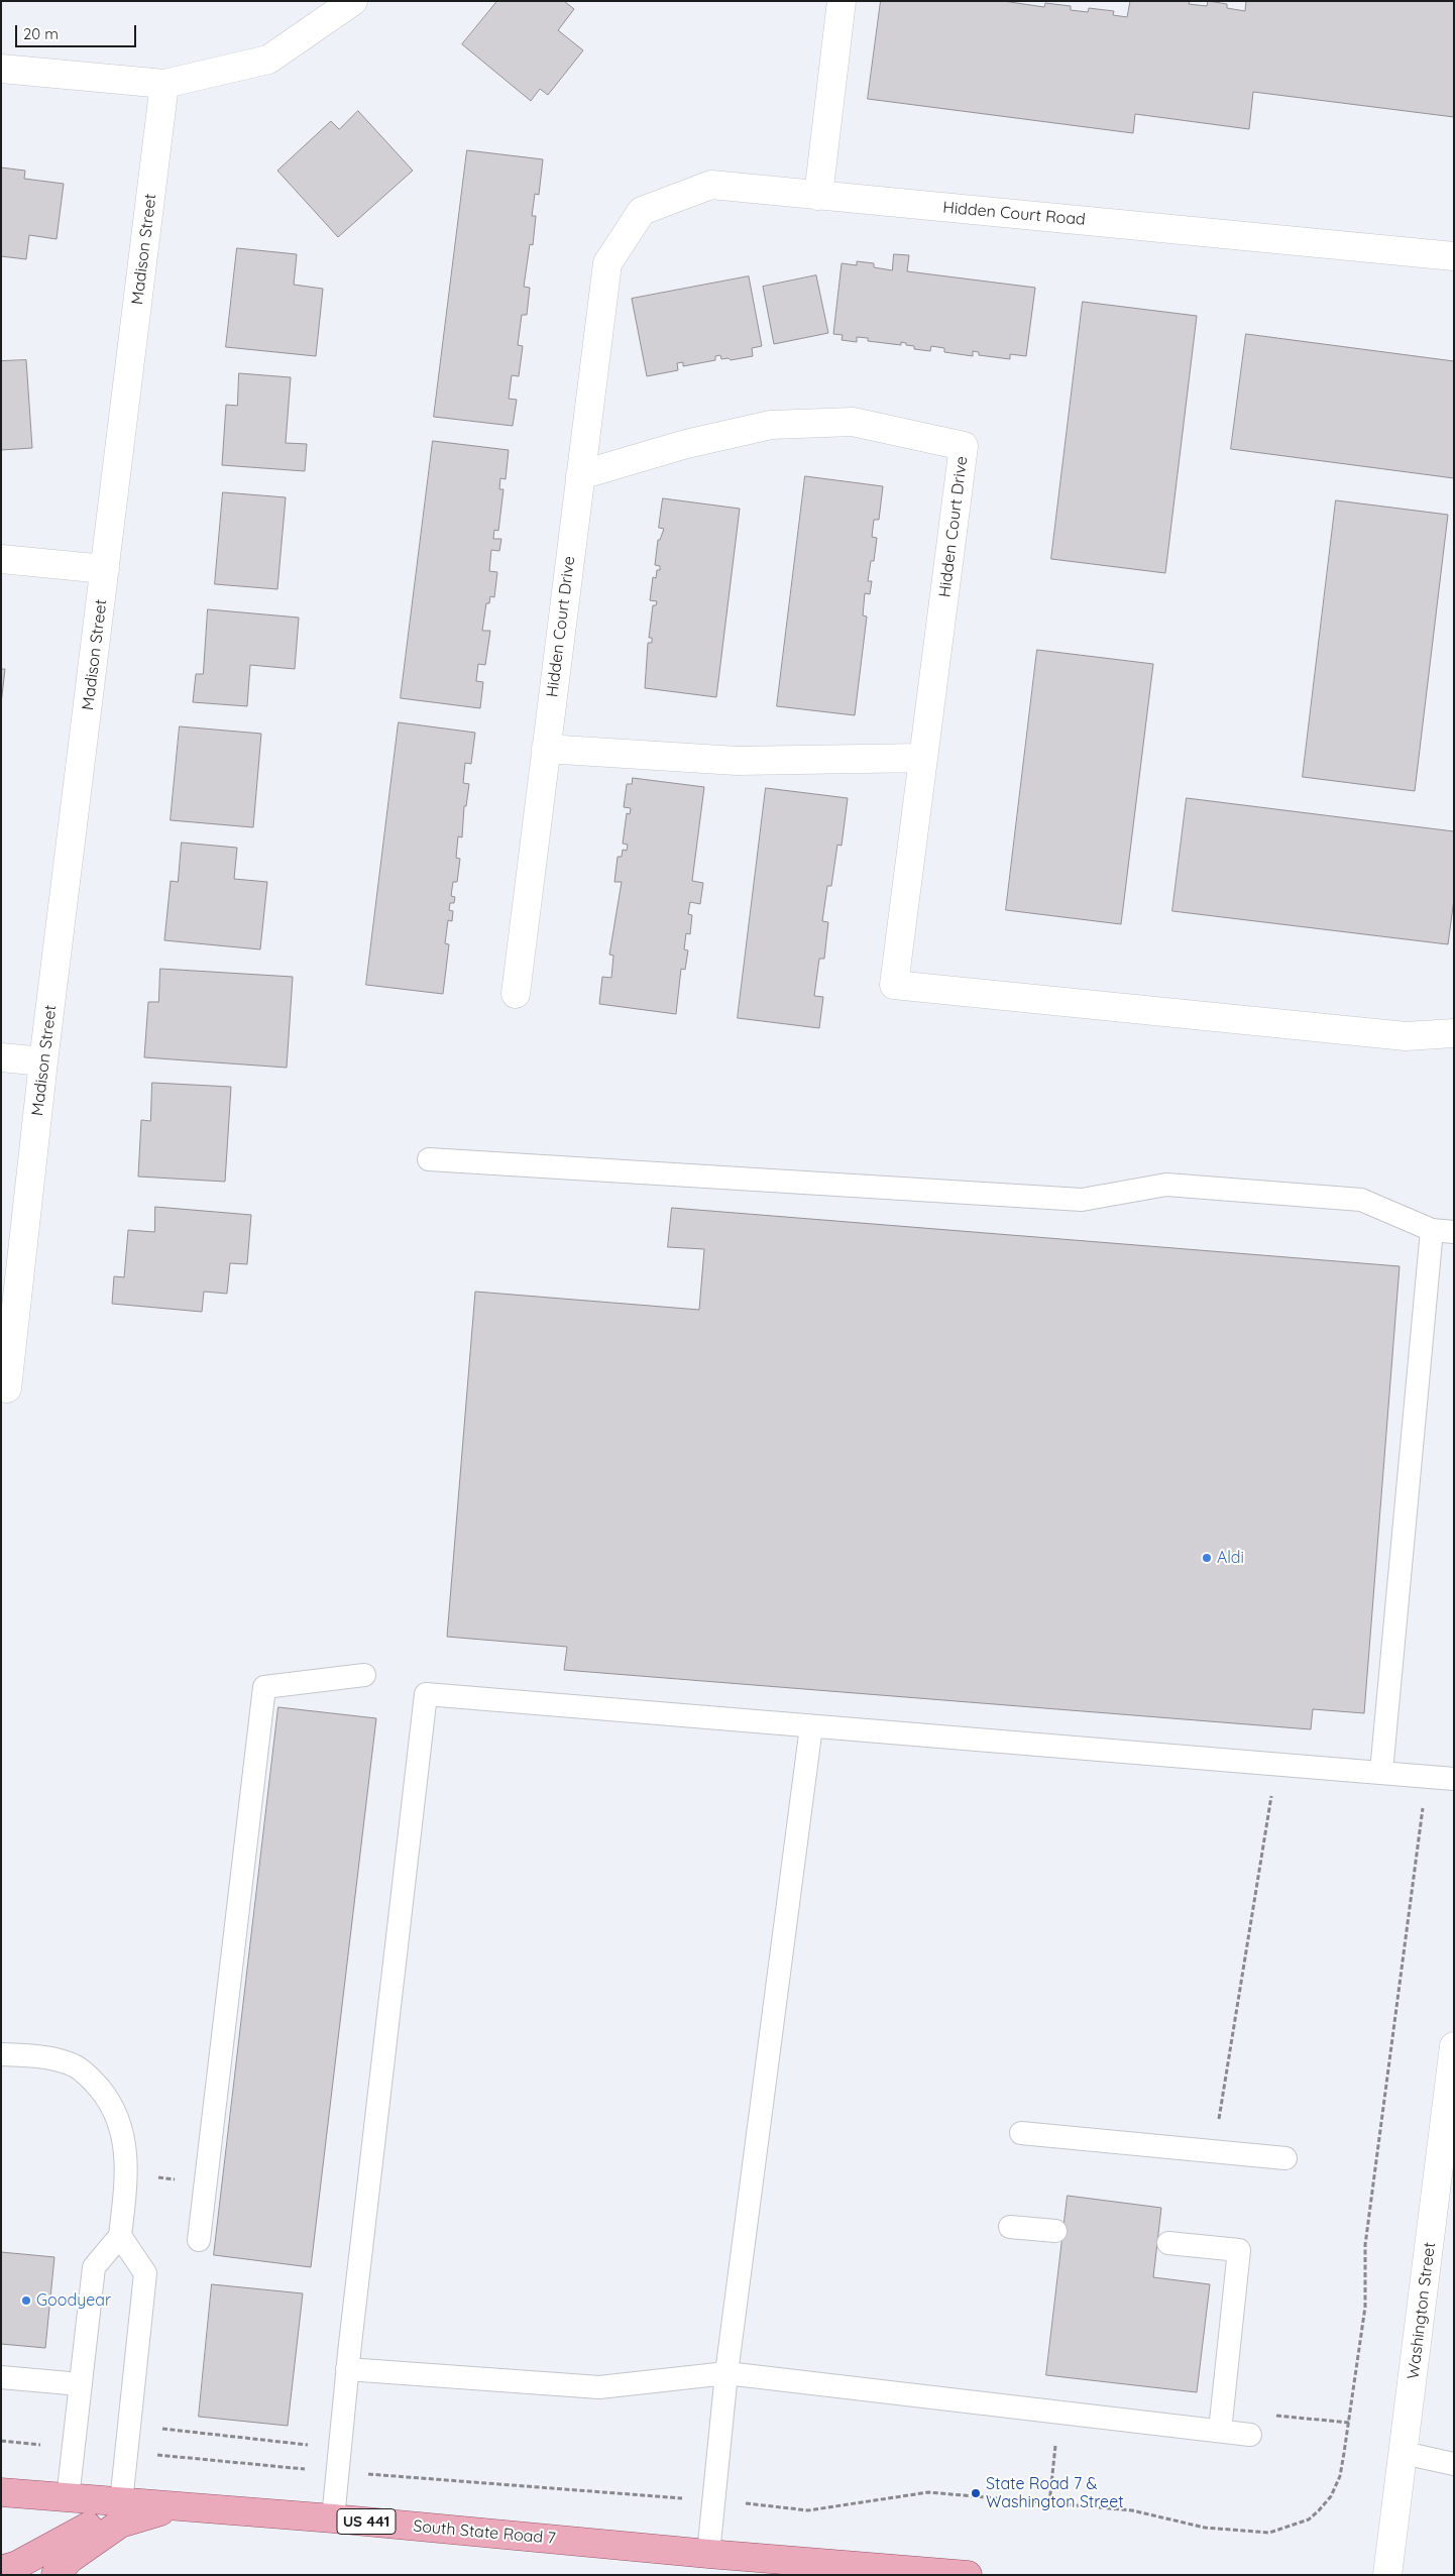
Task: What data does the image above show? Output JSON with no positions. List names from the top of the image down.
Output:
{
  "streets": {
    "main road": ["US 441", "South State Road 7"],
    "street": [
      "Hidden Court Road",
      "Madison Street",
      "Hidden Court Drive",
      "Washington Street"
    ]
  },
  "crossings": [
    ["Hidden Court Road", "Hidden Court Drive"]
  ],
  "places": ["Aldi", "Goodyear", "State Road 7 & Washington Street"],
  "scale_bar": "20 m"
}
